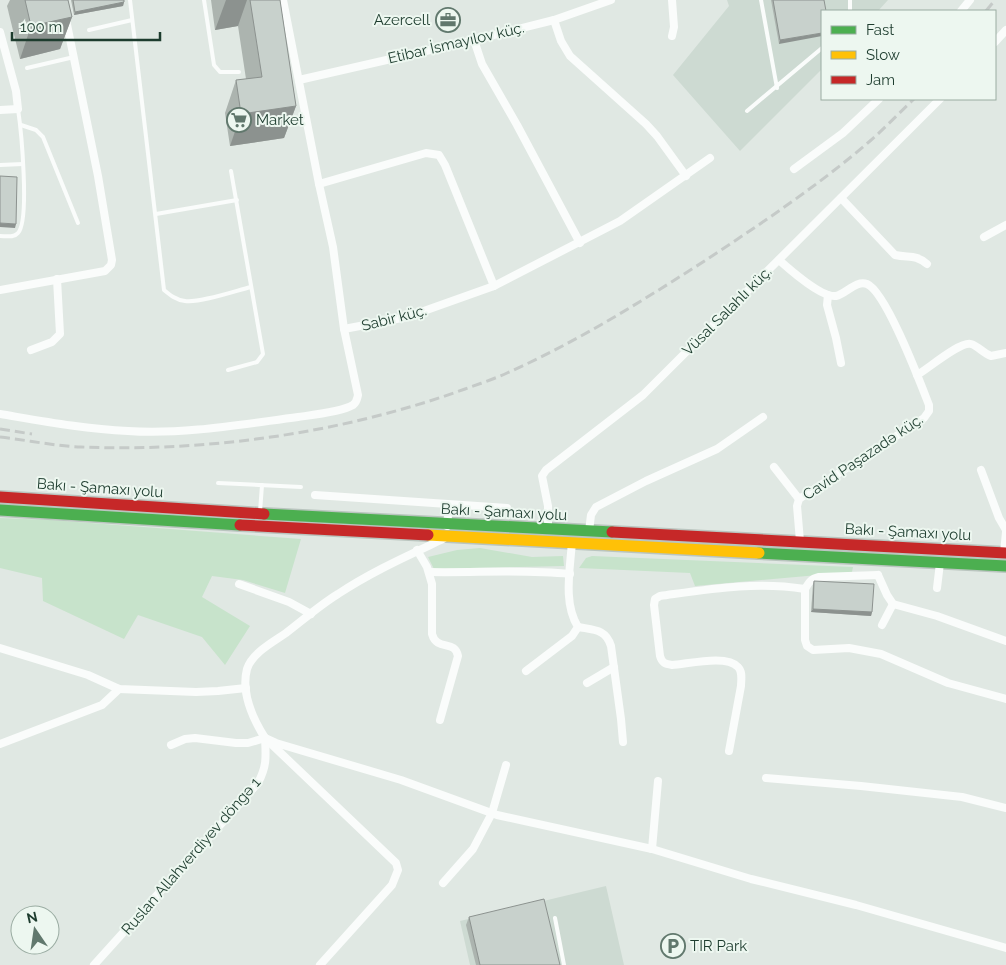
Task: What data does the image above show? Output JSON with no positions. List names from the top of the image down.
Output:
{
  "streets": {
    "highway": ["Bakı - Şamaxı yolu"],
    "street": [
      "Etibar İsmayılov küç.",
      "Vüsal Salahlı küç.",
      "Sabir küç.",
      "Cavid Paşazadə küç.",
      "Ruslan Allahverdiyev döngə 1"
    ]
  },
  "crossings": [
    ["Etibar İsmayılov küç.", "Sabir küç."],
    ["Vüsal Salahlı küç.", "Bakı - Şamaxı yolu"],
    ["Cavid Paşazadə küç.", "Bakı - Şamaxı yolu"]
  ],
  "places": {
    "office": ["Azercell"],
    "supermarket": ["Market"],
    "parking": ["TIR Park"]
  },
  "legend": ["Fast", "Slow", "Jam"],
  "scale_bar": "100 m",
  "north": "top"
}
